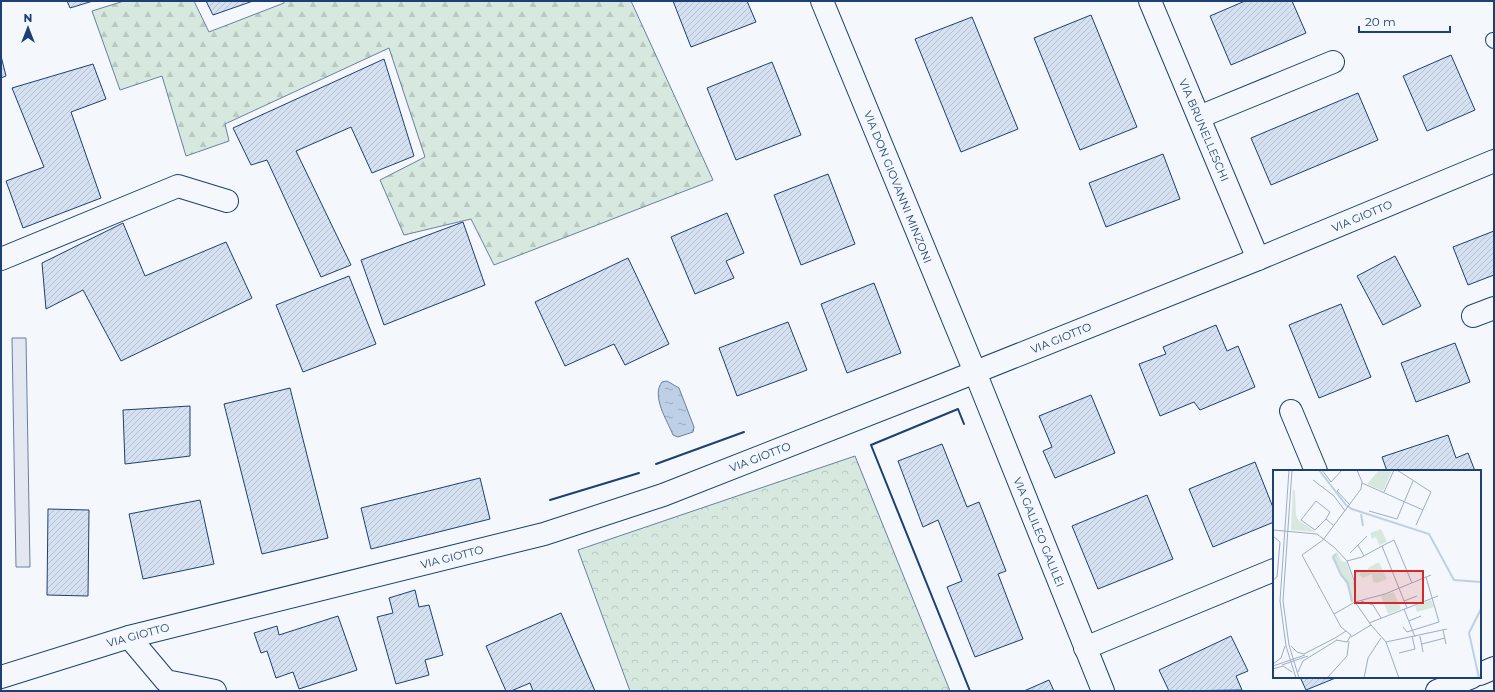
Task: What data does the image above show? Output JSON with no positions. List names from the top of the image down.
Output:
{
  "streets": {
    "street": [
      "VIA BRUNELLESCHI",
      "VIA DON GIOVANNI MINZONI",
      "VIA GIOTTO",
      "VIA GALILEO GALILEI"
    ]
  },
  "crossings": [
    ["VIA BRUNELLESCHI", "VIA GIOTTO"],
    ["VIA DON GIOVANNI MINZONI", "VIA GIOTTO"],
    ["VIA DON GIOVANNI MINZONI", "VIA GALILEO GALILEI"],
    ["VIA GIOTTO", "VIA GALILEO GALILEI"]
  ],
  "scale_bar": "20 m",
  "north": "top"
}
